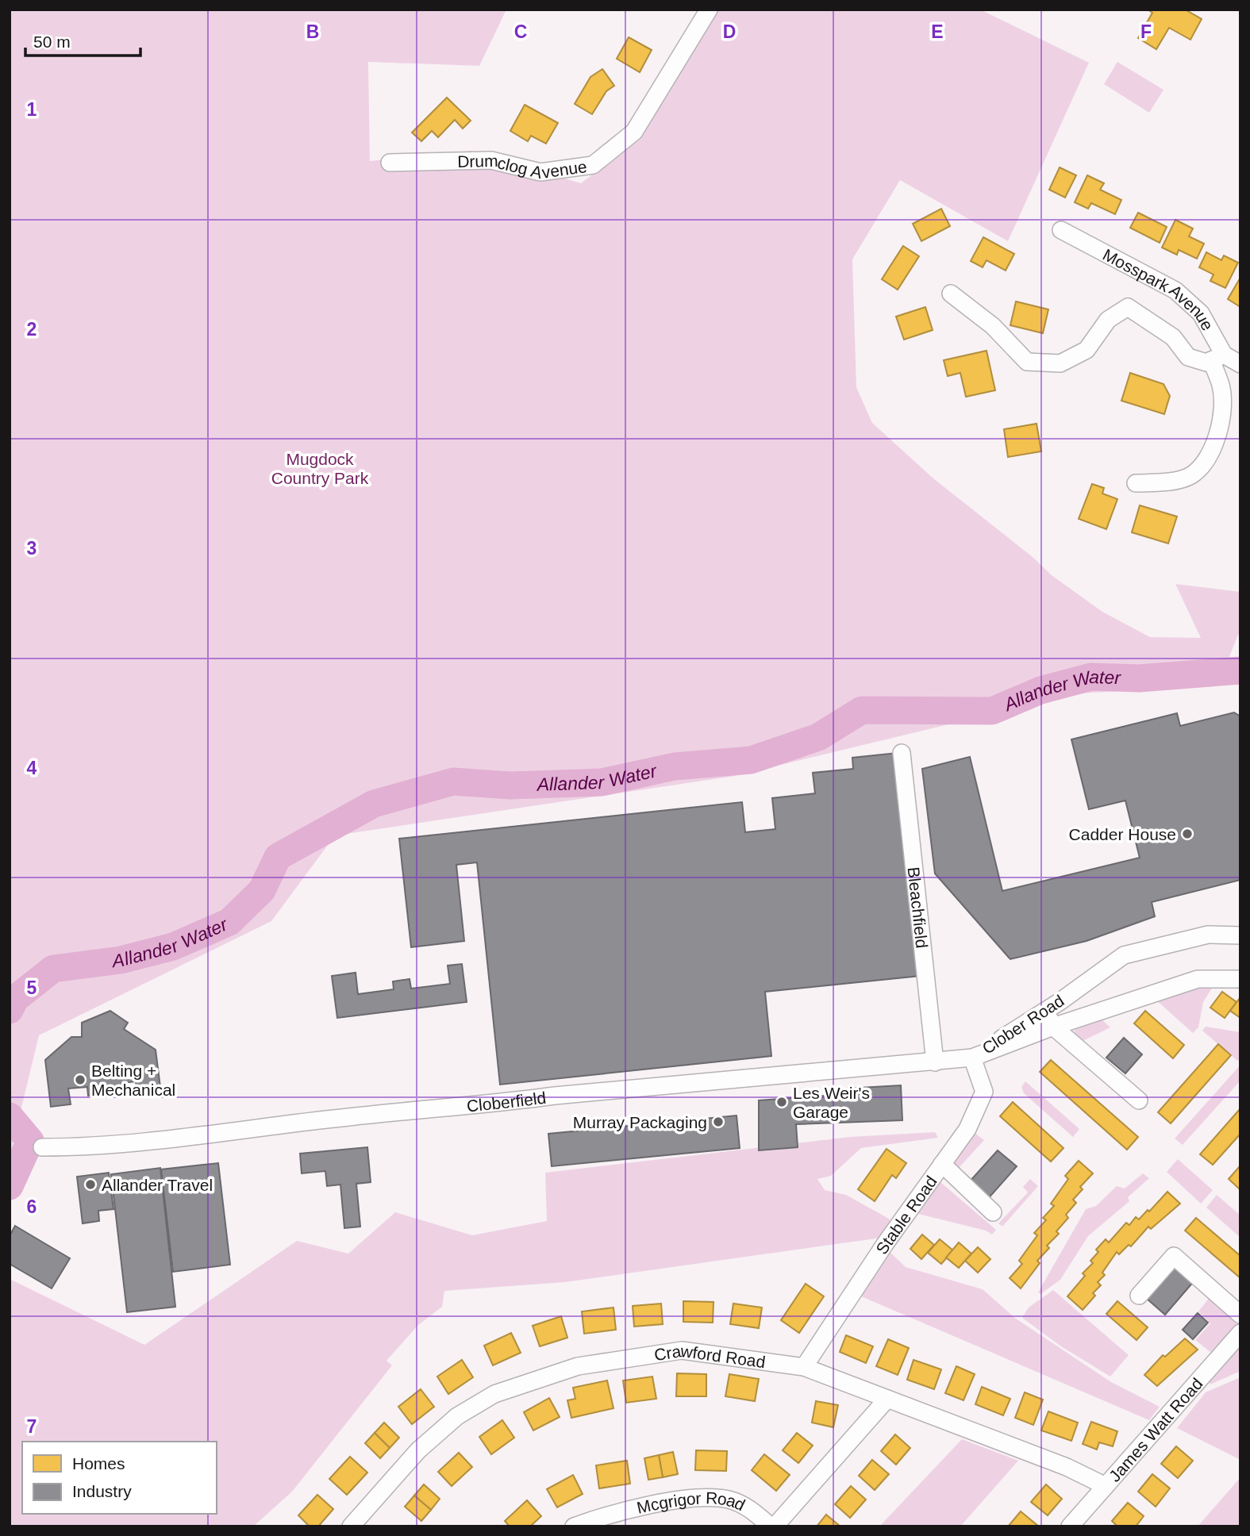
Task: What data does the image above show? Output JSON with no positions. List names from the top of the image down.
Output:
{
  "streets": {
    "street": [
      "Drumclog Avenue",
      "Mosspark Avenue",
      "Bleachfield",
      "Clober Road",
      "Cloberfield",
      "Stable Road",
      "Crawford Road",
      "James Watt Road",
      "Mcgrigor Road"
    ]
  },
  "crossings": [
    ["Bleachfield", "Cloberfield"],
    ["Clober Road", "Cloberfield"],
    ["Clober Road", "Stable Road"],
    ["Cloberfield", "Stable Road"],
    ["Stable Road", "Crawford Road"],
    ["Crawford Road", "James Watt Road"]
  ],
  "water": ["Allander Water"],
  "parks": ["Mugdock Country Park"],
  "places": [
    "Cadder House",
    "Belting + Mechanical",
    "Les Weir's Garage",
    "Murray Packaging",
    "Allander Travel"
  ],
  "legend": ["Homes", "Industry"],
  "scale_bar": "50 m",
  "grid": {
    "columns": [
      "B",
      "C",
      "D",
      "E",
      "F"
    ],
    "rows": [
      "1",
      "2",
      "3",
      "4",
      "5",
      "6",
      "7"
    ]
  }
}
